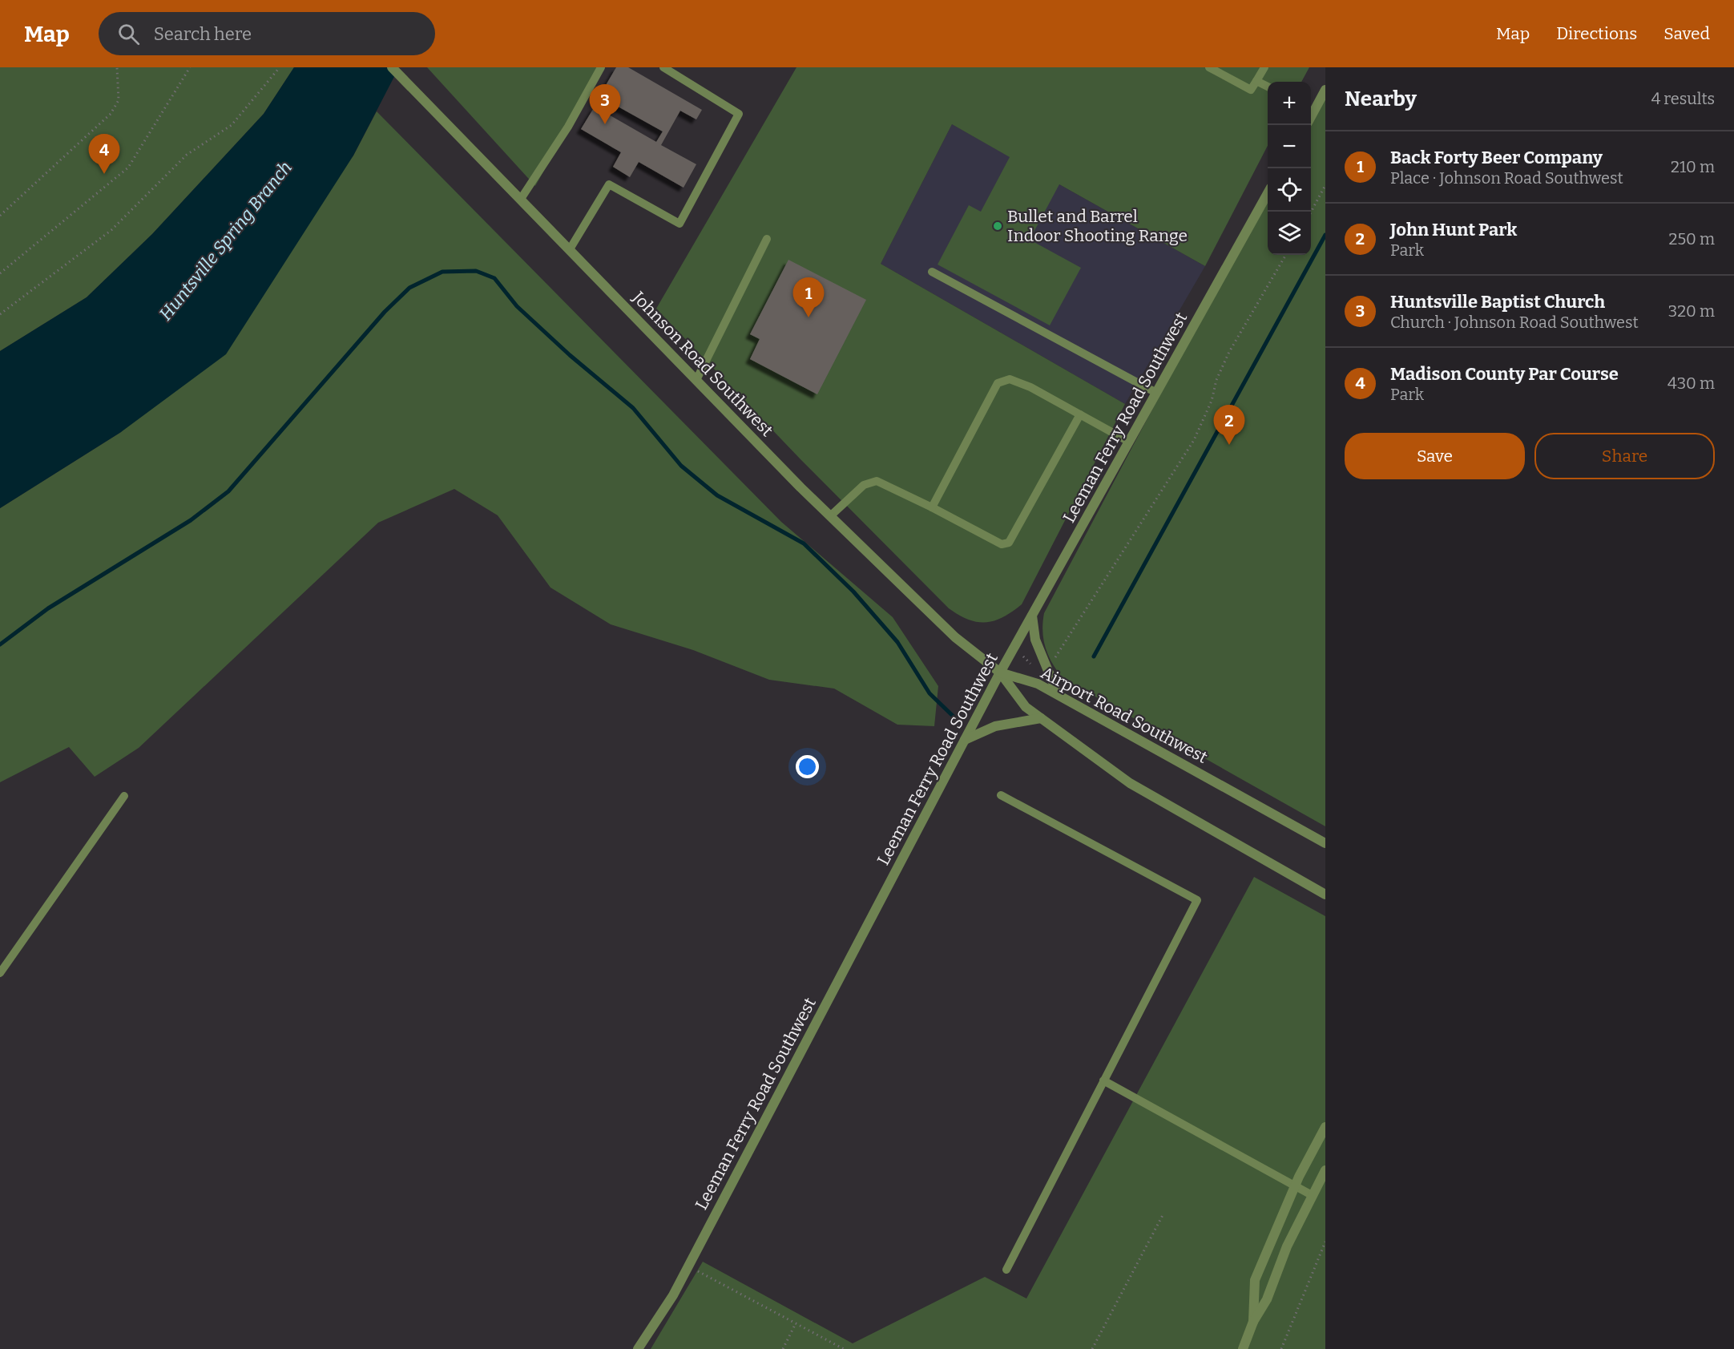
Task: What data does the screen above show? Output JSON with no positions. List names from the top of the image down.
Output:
{
  "streets": {
    "street": ["Johnson Road Southwest", "Leeman Ferry Road Southwest", "Airport Road Southwest"]
  },
  "crossings": [
    ["Johnson Road Southwest", "Leeman Ferry Road Southwest"],
    ["Johnson Road Southwest", "Airport Road Southwest"],
    ["Leeman Ferry Road Southwest", "Airport Road Southwest"]
  ],
  "water": ["Huntsville Spring Branch"],
  "places": ["Bullet and Barrel Indoor Shooting Range"],
  "page": {
    "header": "Map",
    "search": "Search here",
    "nav": ["Map", "Directions", "Saved"],
    "heading": ["Nearby", "4 results"],
    "map_buttons": ["+", "−"],
    "pins": [
      "3",
      "4",
      "1",
      "2"
    ],
    "list": [
      {
        "mark": "1",
        "name": "Back Forty Beer Company",
        "note": "Place · Johnson Road Southwest",
        "value": "210 m"
      },
      {
        "mark": "2",
        "name": "John Hunt Park",
        "note": "Park",
        "value": "250 m"
      },
      {
        "mark": "3",
        "name": "Huntsville Baptist Church",
        "note": "Church · Johnson Road Southwest",
        "value": "320 m"
      },
      {
        "mark": "4",
        "name": "Madison County Par Course",
        "note": "Park",
        "value": "430 m"
      }
    ],
    "buttons": ["Save", "Share"]
  }
}
